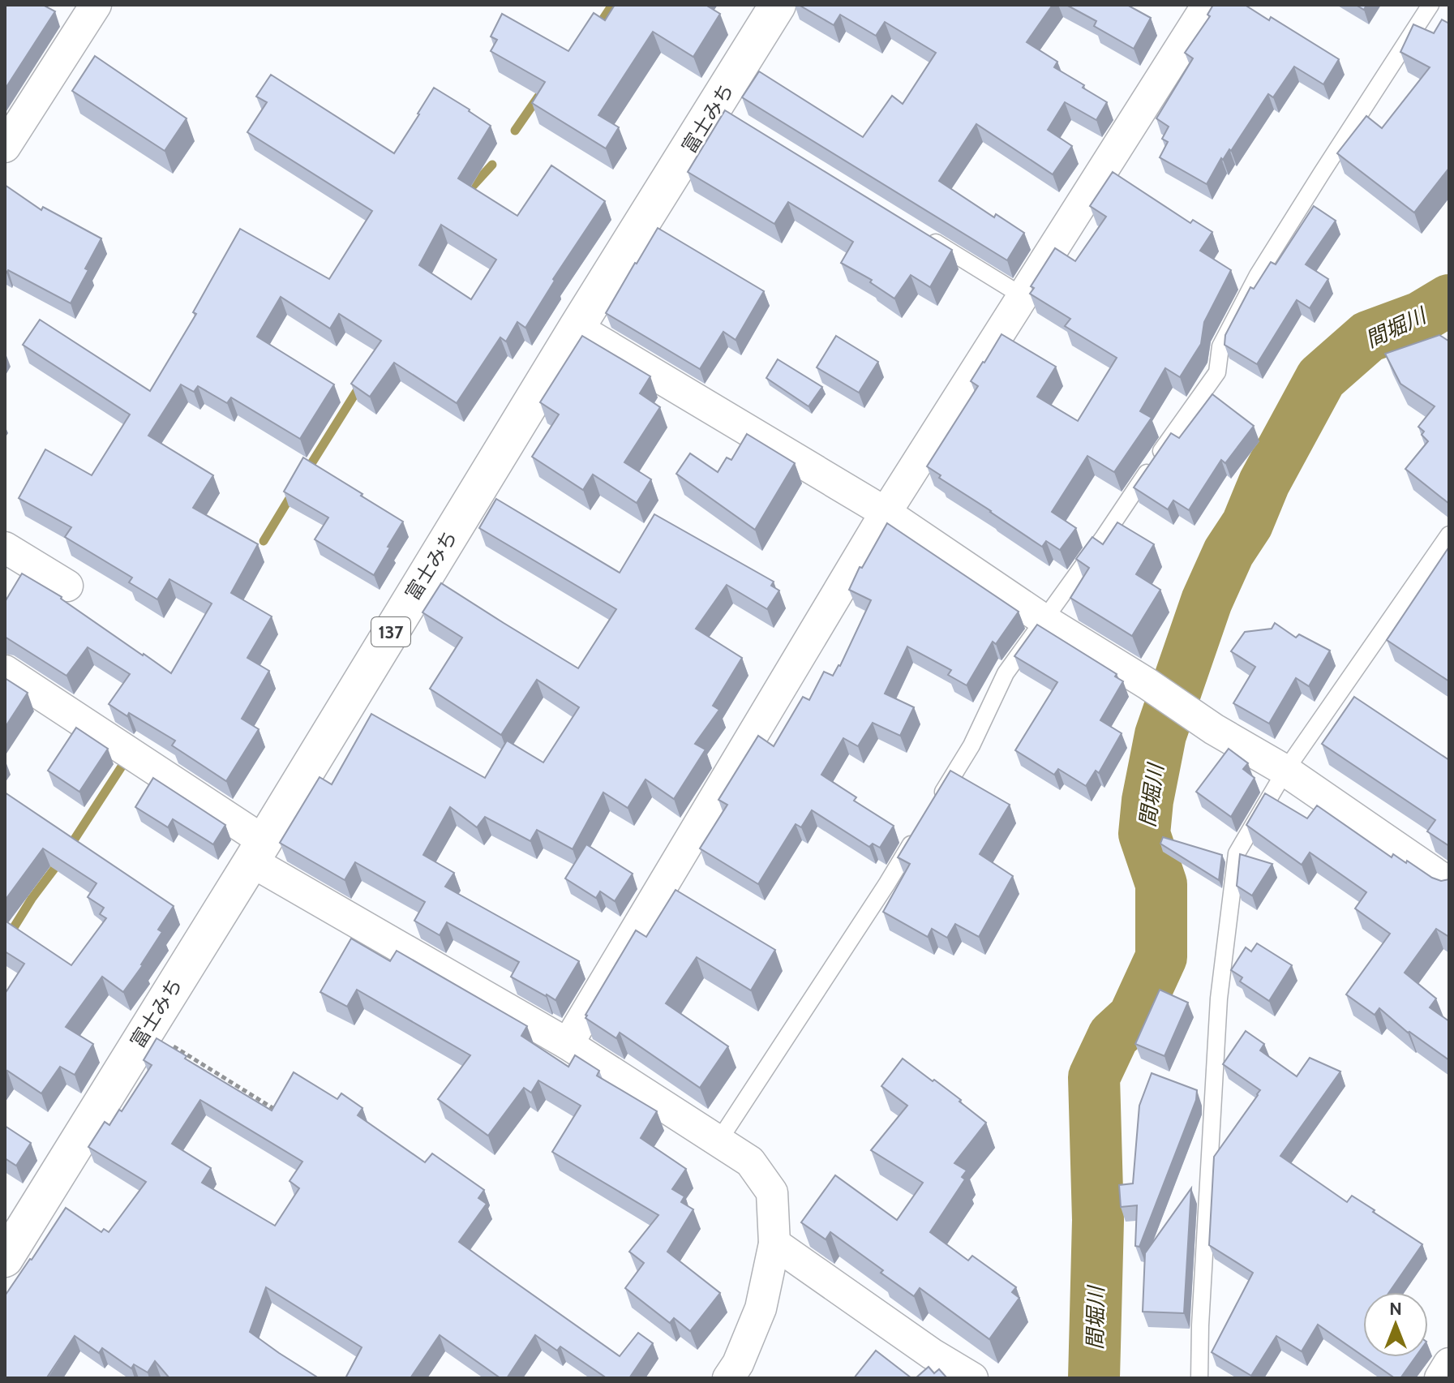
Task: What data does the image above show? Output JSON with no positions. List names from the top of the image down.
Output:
{
  "streets": {
    "highway": ["富士みち", "137"]
  },
  "water": ["間堀川"],
  "north": "top"
}
